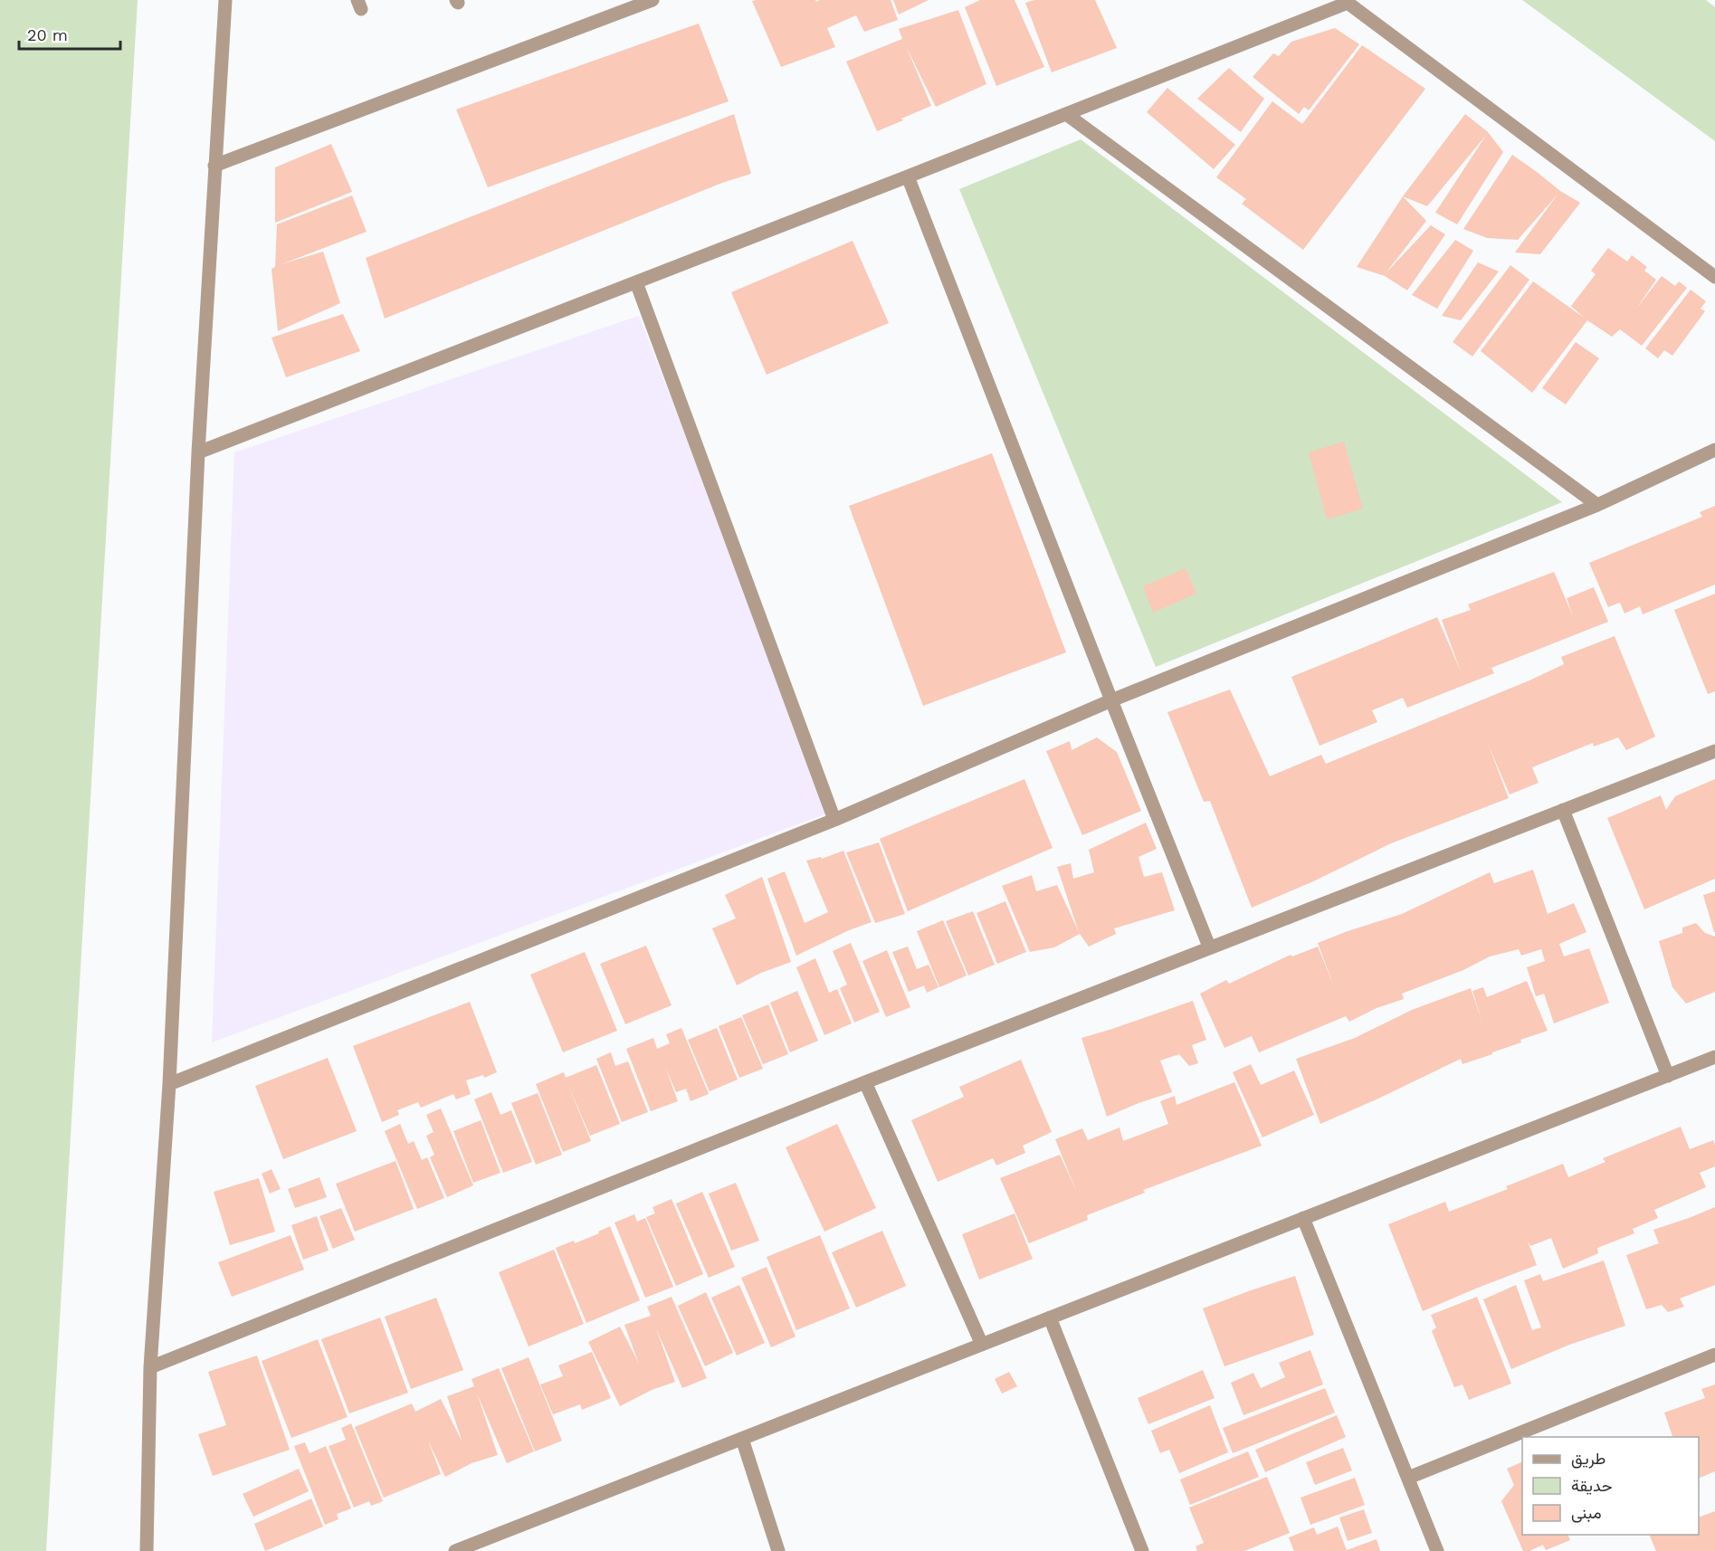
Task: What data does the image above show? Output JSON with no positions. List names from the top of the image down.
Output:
{
  "legend": ["طريق", "حديقة", "مبنى"],
  "scale_bar": "20 m"
}
